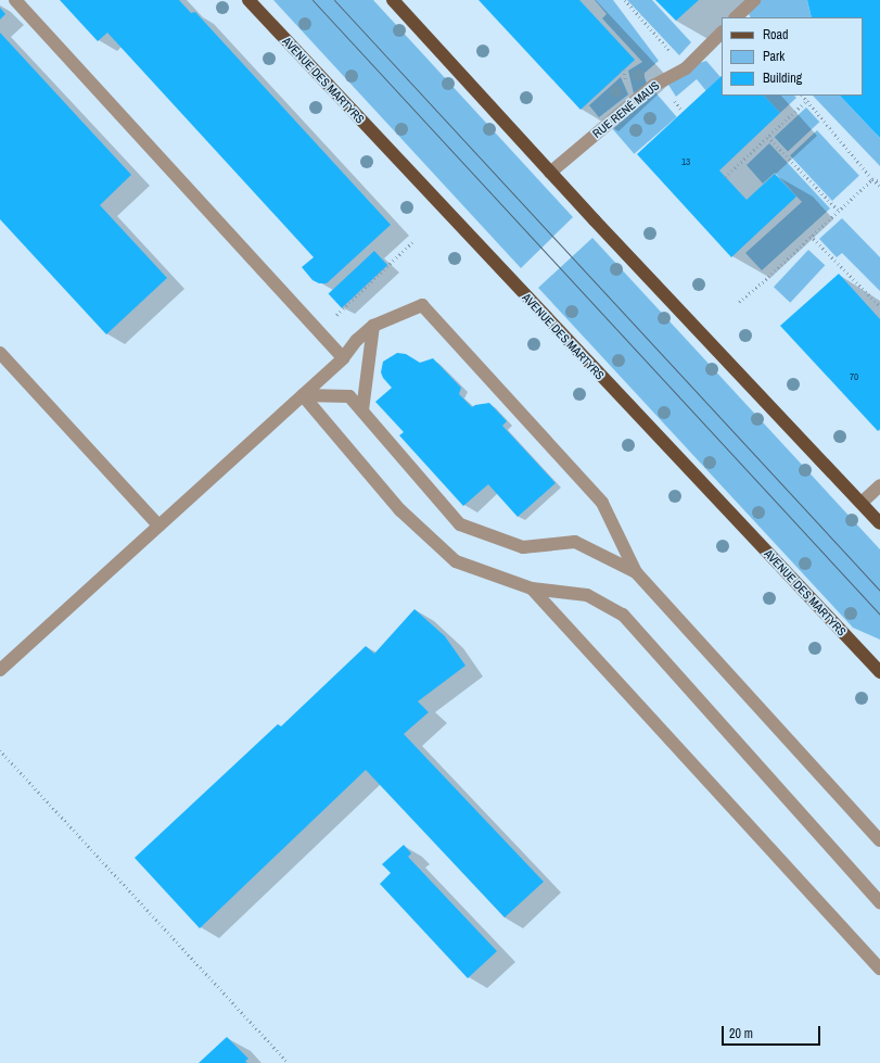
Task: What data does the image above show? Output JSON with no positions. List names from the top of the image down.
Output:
{
  "streets": {
    "main road": ["AVENUE DES MARTYRS"],
    "street": ["RUE RENÉ MAUS"]
  },
  "house_numbers": ["13", "70"],
  "legend": ["Road", "Park", "Building"],
  "scale_bar": "20 m"
}
